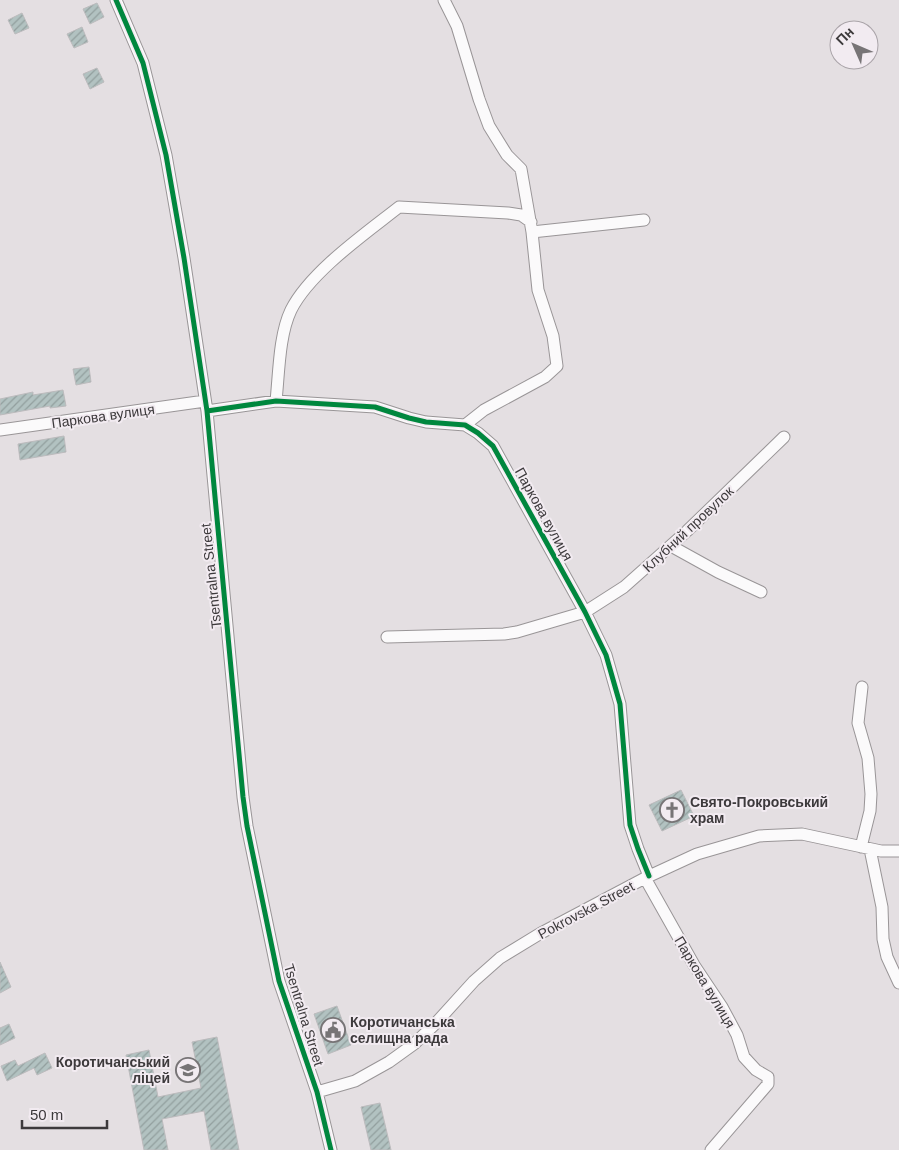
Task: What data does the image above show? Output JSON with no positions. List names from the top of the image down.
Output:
{
  "streets": {
    "street": [
      "Паркова вулиця",
      "Клубний провулок",
      "Tsentralna Street",
      "Pokrovska Street"
    ]
  },
  "crossings": [
    ["Паркова вулиця", "Клубний провулок"],
    ["Паркова вулиця", "Tsentralna Street"],
    ["Паркова вулиця", "Pokrovska Street"],
    ["Tsentralna Street", "Pokrovska Street"]
  ],
  "places": {
    "church": ["Свято-Покровський храм"],
    "public building": ["Коротичанська селищна рада"],
    "school or university": ["Коротичанський ліцей"]
  },
  "scale_bar": "50 m",
  "north": "top left"
}
